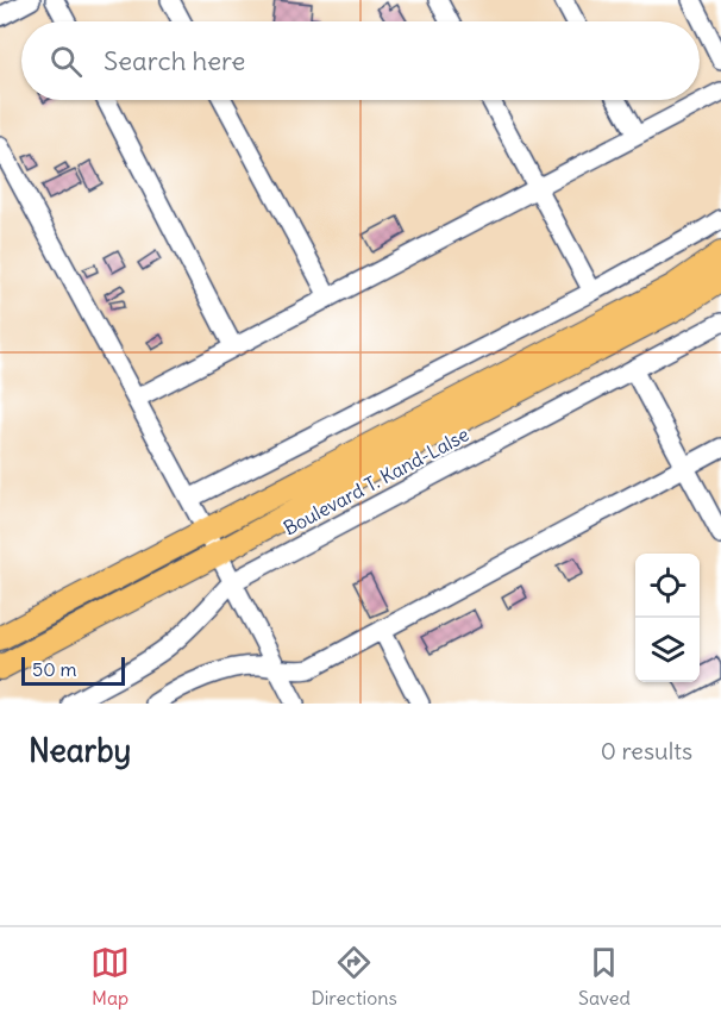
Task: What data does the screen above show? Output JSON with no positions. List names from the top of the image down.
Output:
{
  "streets": {
    "street": ["Boulevard T. Kand-Lalse"]
  },
  "scale_bar": "50 m",
  "page": {
    "search": "Search here",
    "scale": "50 m",
    "heading": ["Nearby", "0 results"],
    "nav": ["Map", "Directions", "Saved"]
  }
}
